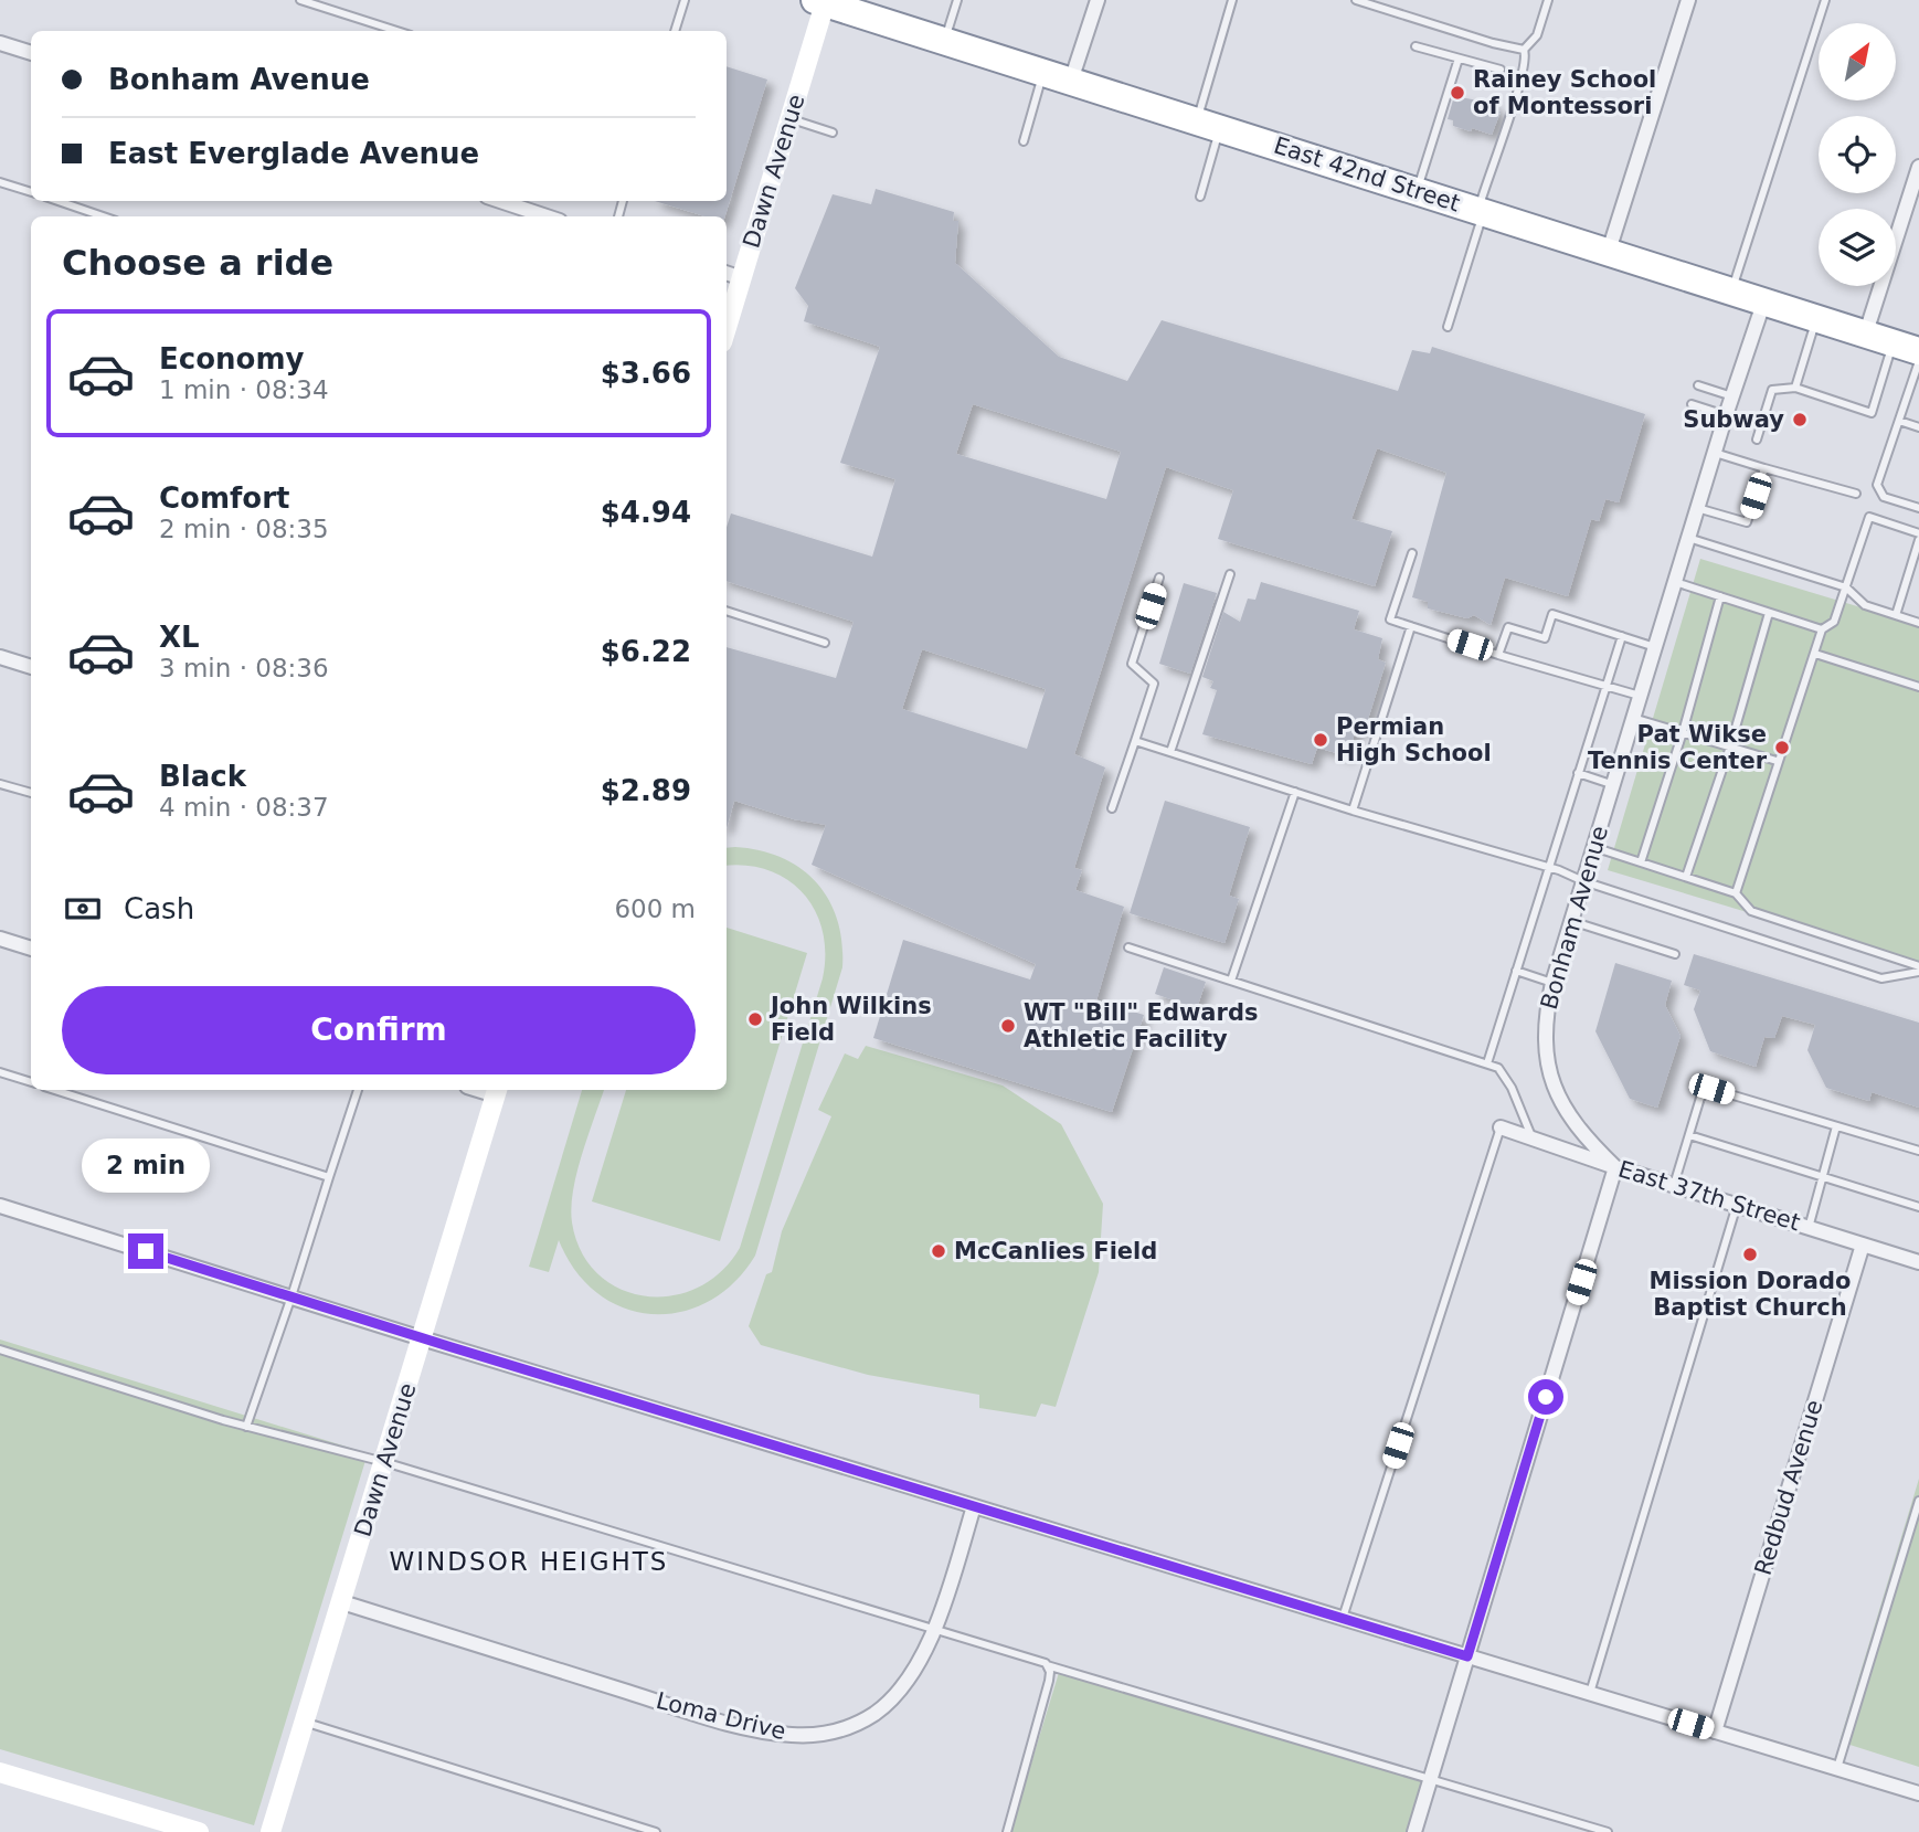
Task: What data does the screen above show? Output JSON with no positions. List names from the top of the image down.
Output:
{
  "streets": {
    "highway": ["East 42nd Street"],
    "street": [
      "Dawn Avenue",
      "Bonham Avenue",
      "East 37th Street",
      "Redbud Avenue",
      "Loma Drive"
    ]
  },
  "crossings": [
    ["Dawn Avenue", "East 42nd Street"],
    ["Dawn Avenue", "Loma Drive"],
    ["East 42nd Street", "Bonham Avenue"],
    ["Bonham Avenue", "East 37th Street"],
    ["East 37th Street", "Redbud Avenue"]
  ],
  "districts": ["WINDSOR HEIGHTS"],
  "places": [
    "Rainey School of Montessori",
    "Subway",
    "Permian High School",
    "Pat Wikse Tennis Center",
    "John Wilkins Field",
    "WT \"Bill\" Edwards Athletic Facility",
    "McCanlies Field",
    "Mission Dorado Baptist Church"
  ],
  "north": "top right",
  "page": {
    "banner": ["Bonham Avenue", "East Everglade Avenue"],
    "heading": "Choose a ride",
    "list": [
      {
        "name": "Economy",
        "note": "1 min · 08:34",
        "value": "$3.66"
      },
      {
        "name": "Comfort",
        "note": "2 min · 08:35",
        "value": "$4.94"
      },
      {
        "name": "XL",
        "note": "3 min · 08:36",
        "value": "$6.22"
      },
      {
        "name": "Black",
        "note": "4 min · 08:37",
        "value": "$2.89"
      }
    ],
    "pay": ["Cash", "600 m"],
    "buttons": "Confirm",
    "bubble": "2 min"
  }
}
